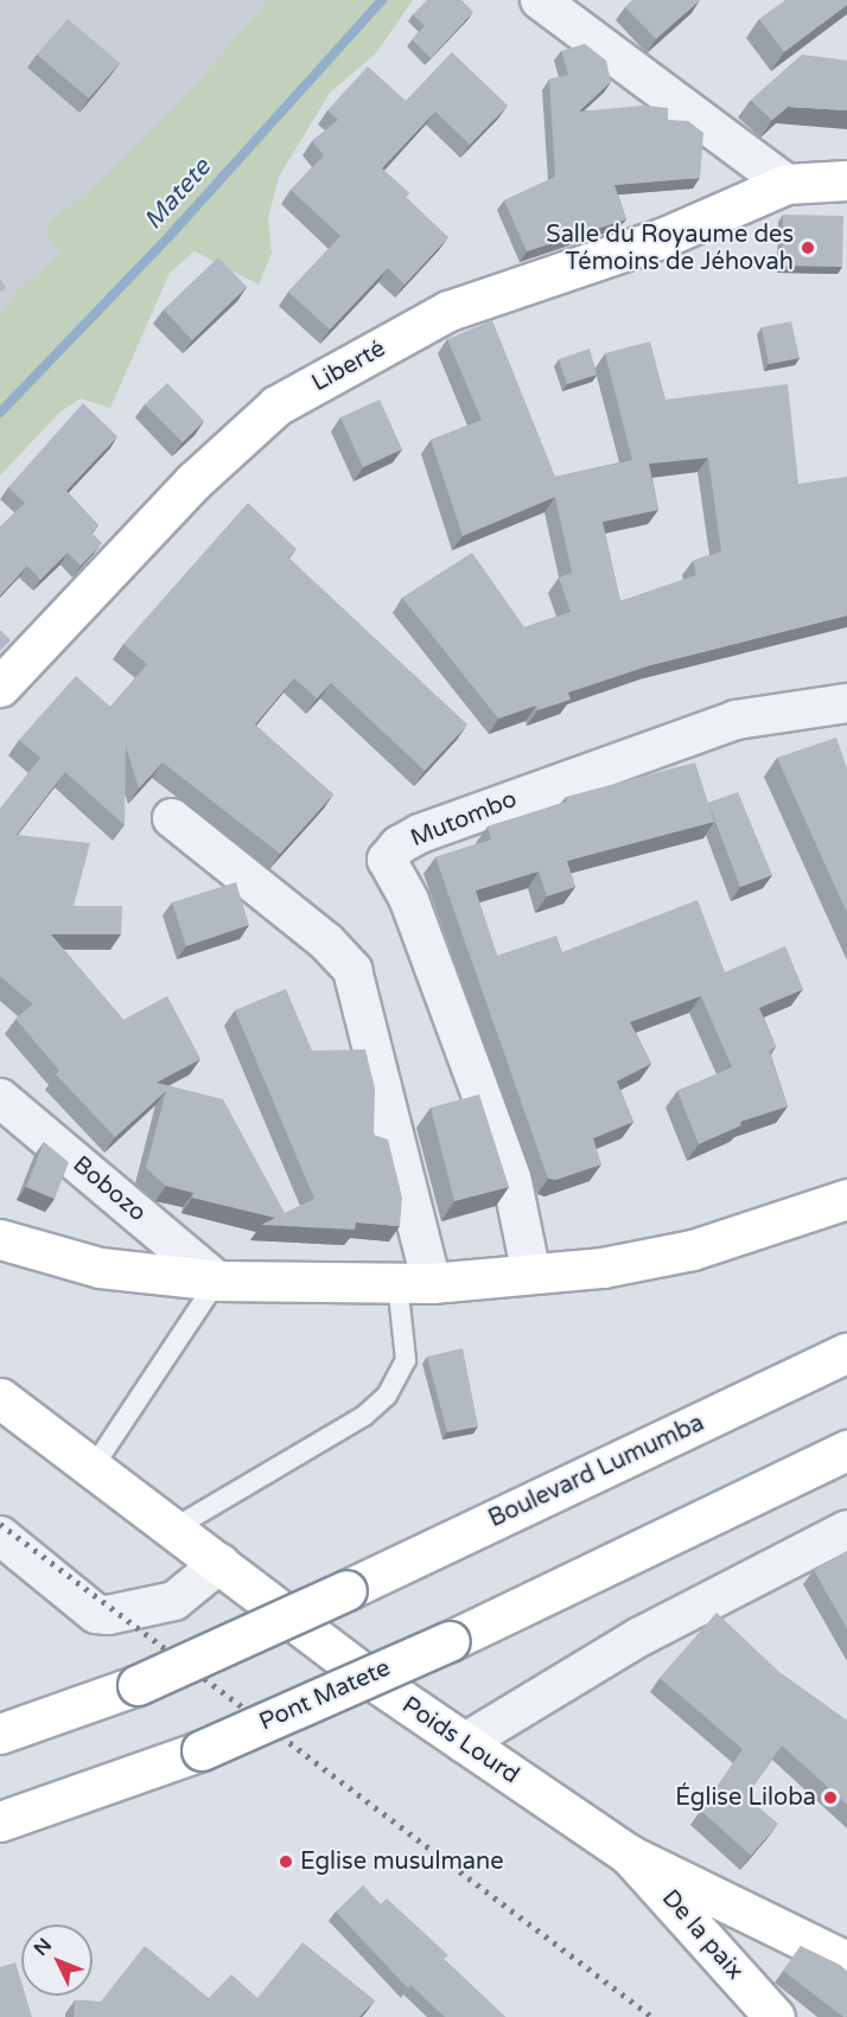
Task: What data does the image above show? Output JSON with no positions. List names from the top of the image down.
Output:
{
  "streets": {
    "main road": [
      "Liberté",
      "Boulevard Lumumba",
      "Pont Matete",
      "Poids Lourd",
      "De la paix"
    ],
    "street": ["Mutombo", "Bobozo"]
  },
  "crossings": [
    ["Poids Lourd", "De la paix"]
  ],
  "water": ["Matete"],
  "places": ["Salle du Royaume des Témoins de Jéhovah", "Église Liloba", "Eglise musulmane"],
  "north": "top left"
}
